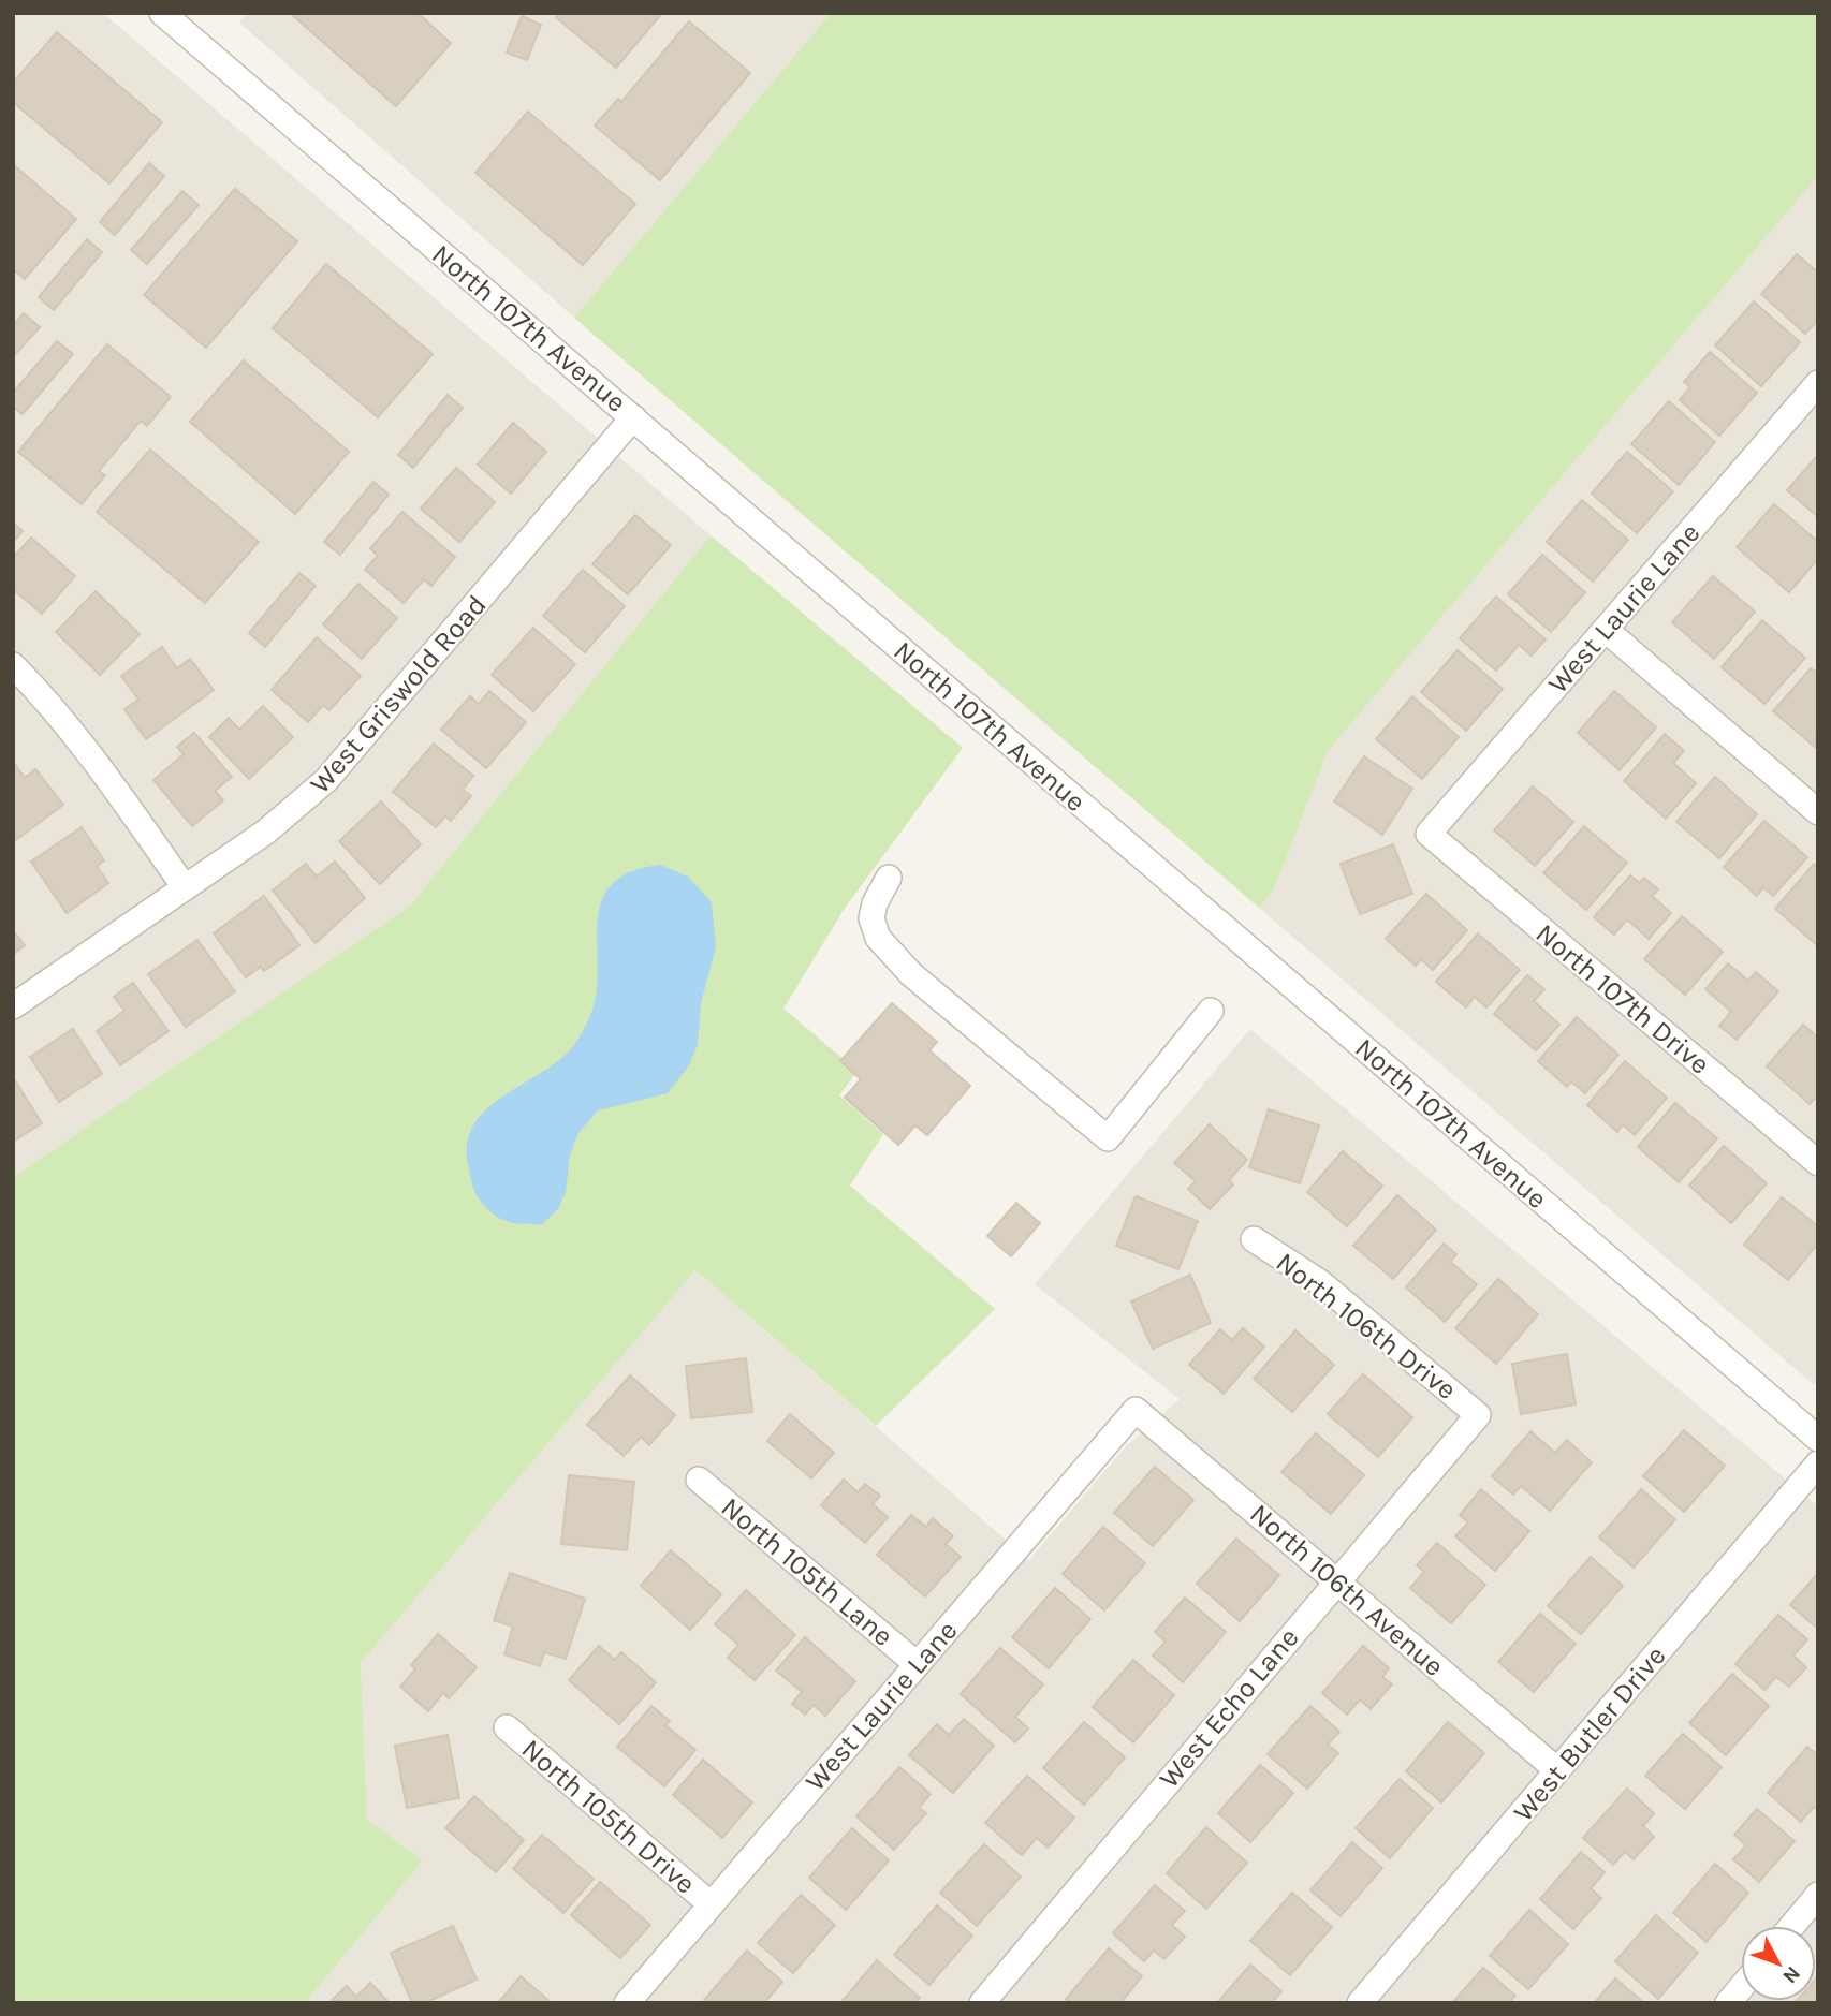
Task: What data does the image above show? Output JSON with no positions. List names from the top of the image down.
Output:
{
  "streets": {
    "street": [
      "North 107th Avenue",
      "West Laurie Lane",
      "West Griswold Road",
      "North 107th Drive",
      "North 106th Drive",
      "North 105th Lane",
      "North 106th Avenue",
      "West Echo Lane",
      "West Butler Drive",
      "North 105th Drive"
    ]
  },
  "crossings": [
    ["North 107th Avenue", "West Griswold Road"],
    ["West Laurie Lane", "North 107th Drive"],
    ["West Laurie Lane", "North 105th Lane"],
    ["West Laurie Lane", "North 106th Avenue"],
    ["West Laurie Lane", "North 105th Drive"],
    ["North 106th Drive", "West Echo Lane"],
    ["North 106th Avenue", "West Echo Lane"],
    ["North 106th Avenue", "West Butler Drive"]
  ],
  "north": "bottom right"
}
